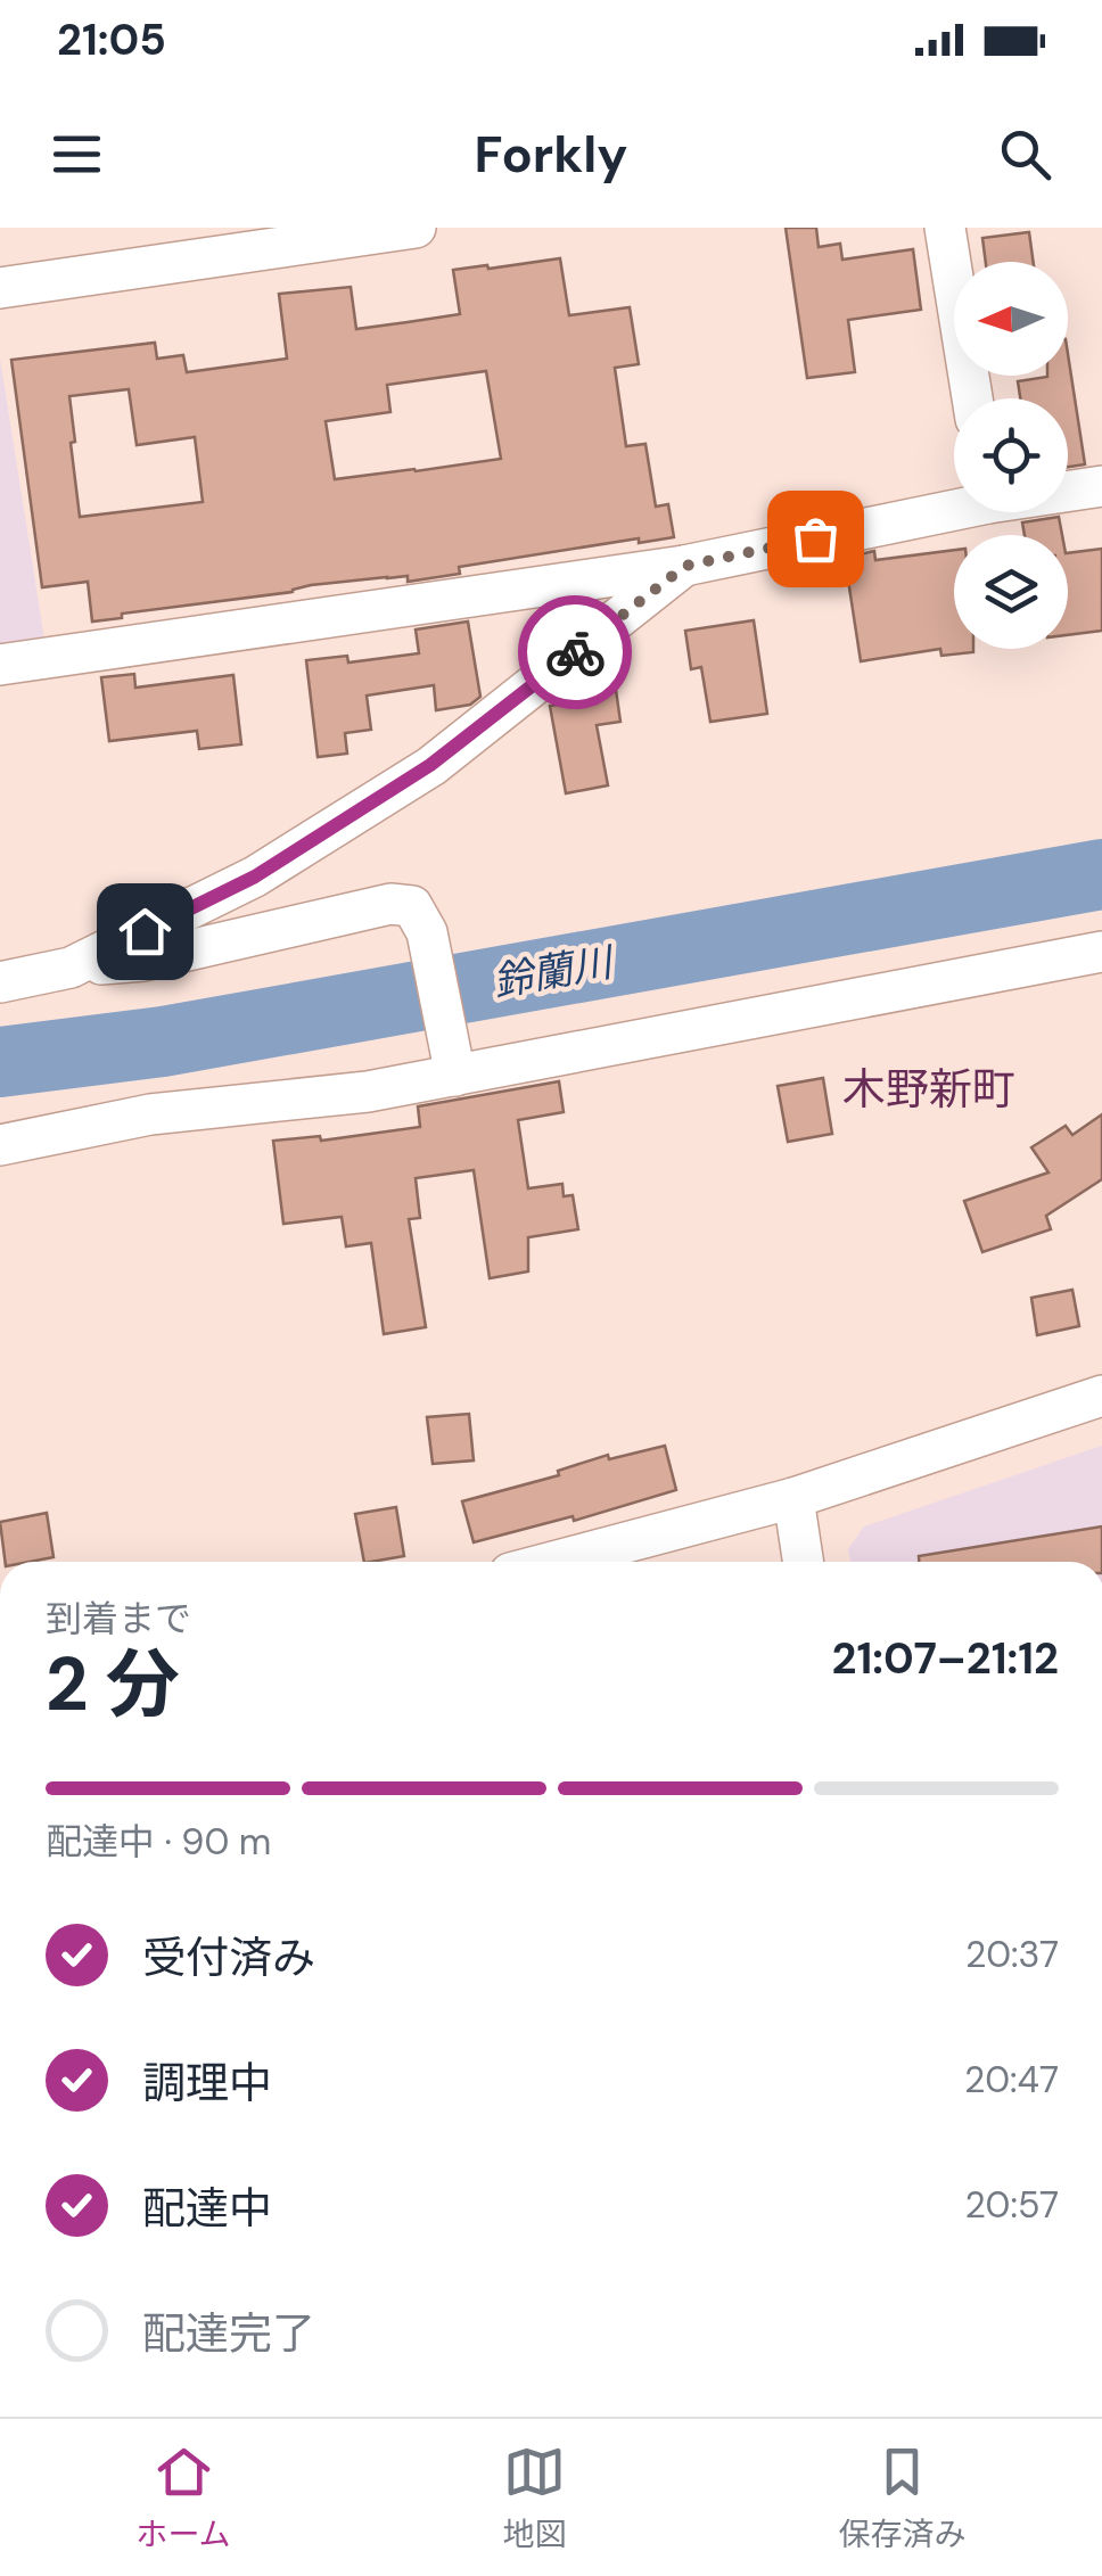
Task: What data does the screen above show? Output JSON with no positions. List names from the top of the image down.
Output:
{
  "districts": ["木野新町"],
  "water": ["鈴蘭川"],
  "north": "left",
  "page": {
    "status": "21:05",
    "header": "Forkly",
    "heading": ["2 分", "到着まで", "21:07–21:12"],
    "bar": "配達中 · 90 m",
    "list": [
      ["受付済み", "20:37"],
      ["調理中", "20:47"],
      ["配達中", "20:57"],
      "配達完了"
    ],
    "tabs": ["ホーム", "地図", "保存済み"]
  }
}
